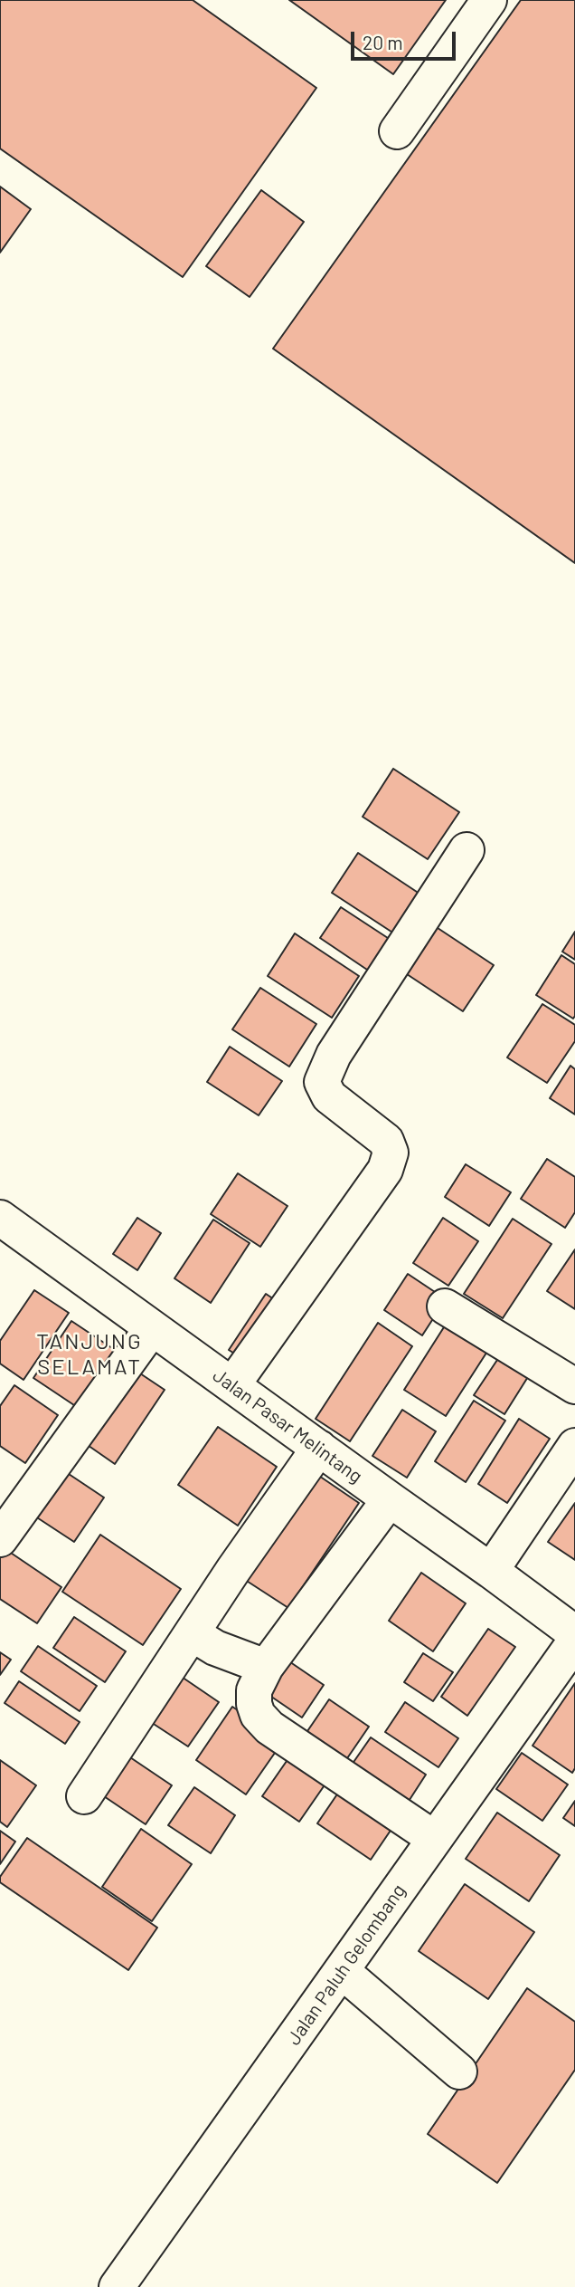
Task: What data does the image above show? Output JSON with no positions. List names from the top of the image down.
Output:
{
  "streets": {
    "street": ["Jalan Pasar Melintang", "Jalan Paluh Gelombang"]
  },
  "districts": ["TANJUNG SELAMAT"],
  "scale_bar": "20 m"
}
